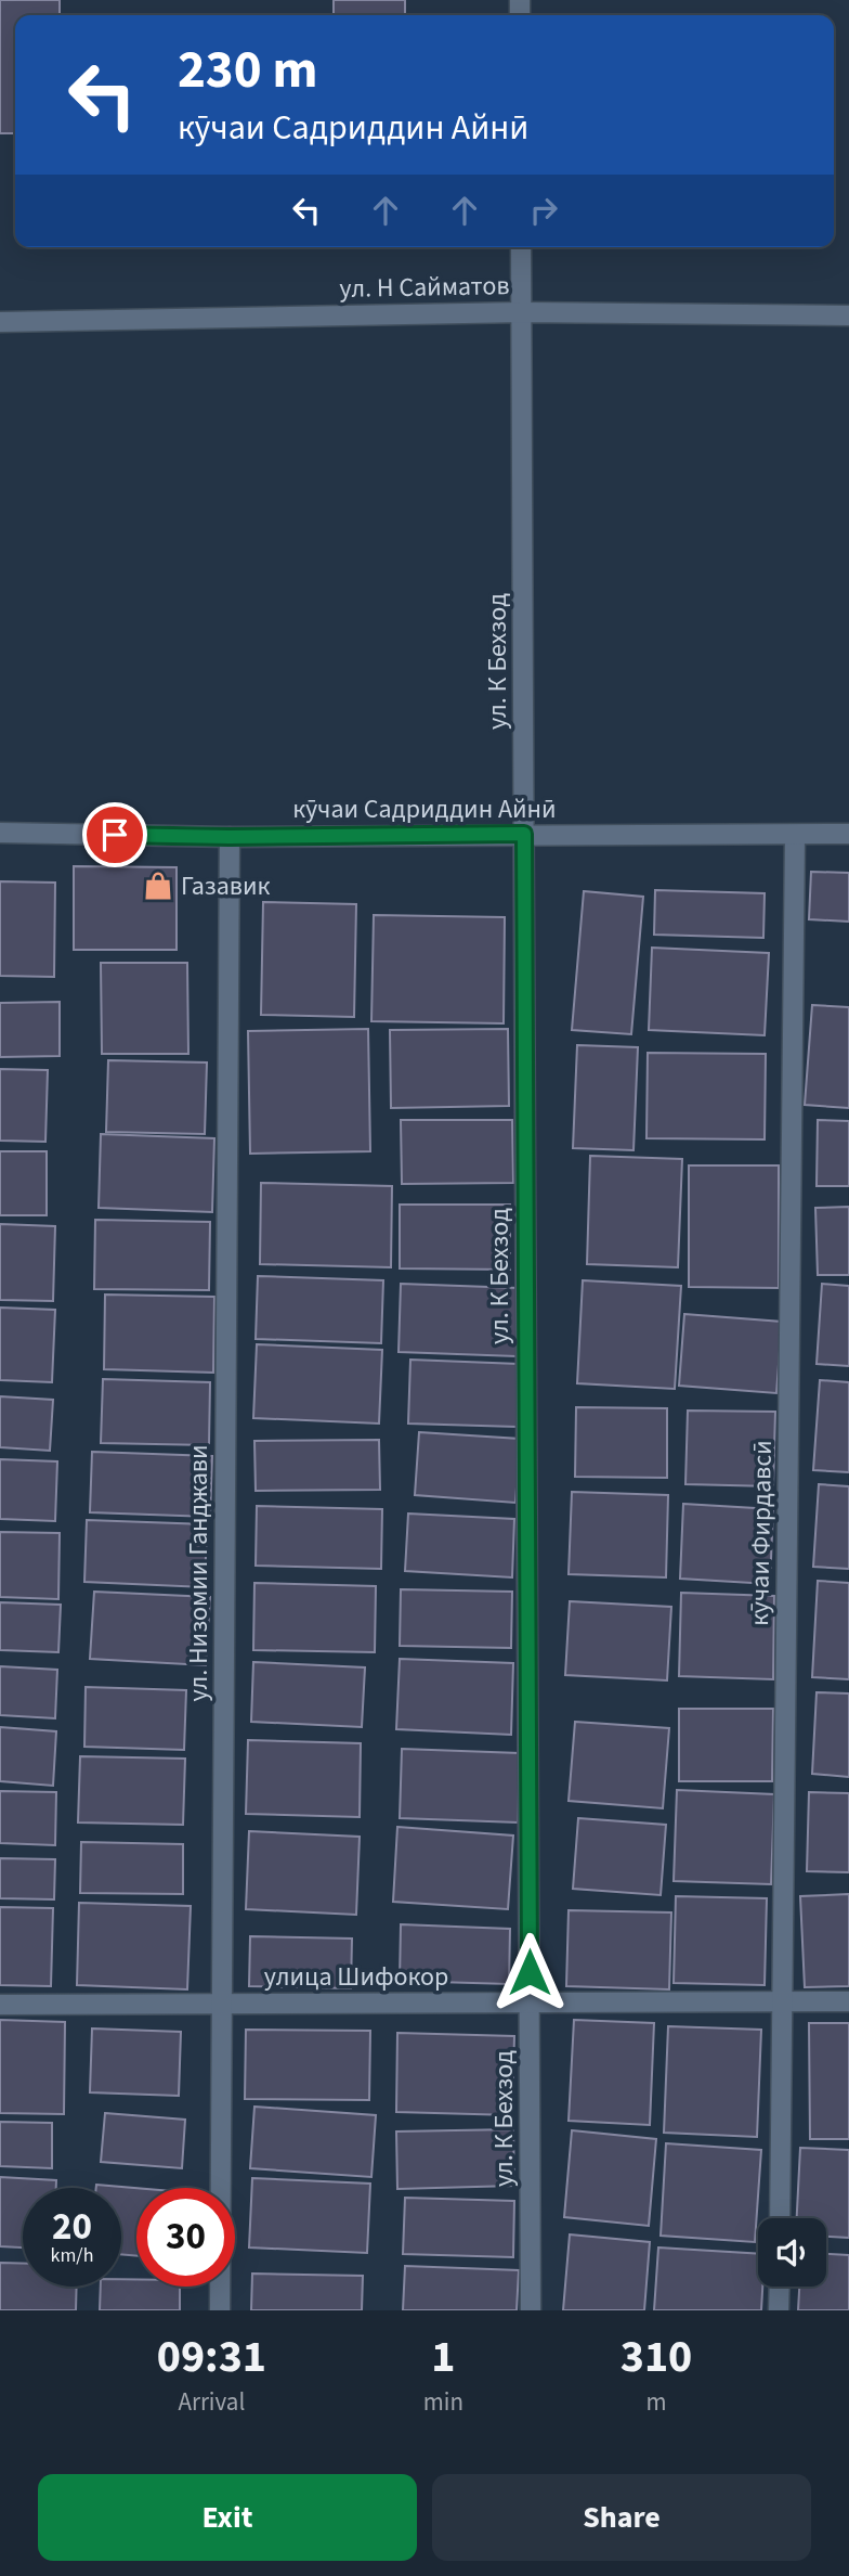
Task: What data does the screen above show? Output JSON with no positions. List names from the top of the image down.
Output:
{
  "streets": {
    "street": [
      "ул. Н Сайматов",
      "ул. К Бехзод",
      "кӯчаи Садриддин Айнӣ",
      "кӯчаи Фирдавсӣ",
      "ул. Низомии Ганджави",
      "улица Шифокор"
    ]
  },
  "crossings": [
    ["ул. Н Сайматов", "ул. К Бехзод"],
    ["ул. К Бехзод", "кӯчаи Садриддин Айнӣ"],
    ["ул. К Бехзод", "улица Шифокор"],
    ["кӯчаи Садриддин Айнӣ", "кӯчаи Фирдавсӣ"],
    ["кӯчаи Садриддин Айнӣ", "ул. Низомии Ганджави"],
    ["кӯчаи Фирдавсӣ", "улица Шифокор"],
    ["ул. Низомии Ганджави", "улица Шифокор"]
  ],
  "places": {
    "shop": ["Газавик"]
  },
  "page": {
    "turn": ["230 m", "кӯчаи Садриддин Айнӣ"],
    "speed": "20 km/h",
    "limit": "30",
    "eta": [
      "09:31",
      "Arrival",
      "1",
      "min",
      "310",
      "m"
    ],
    "buttons": ["Exit", "Share"]
  }
}
